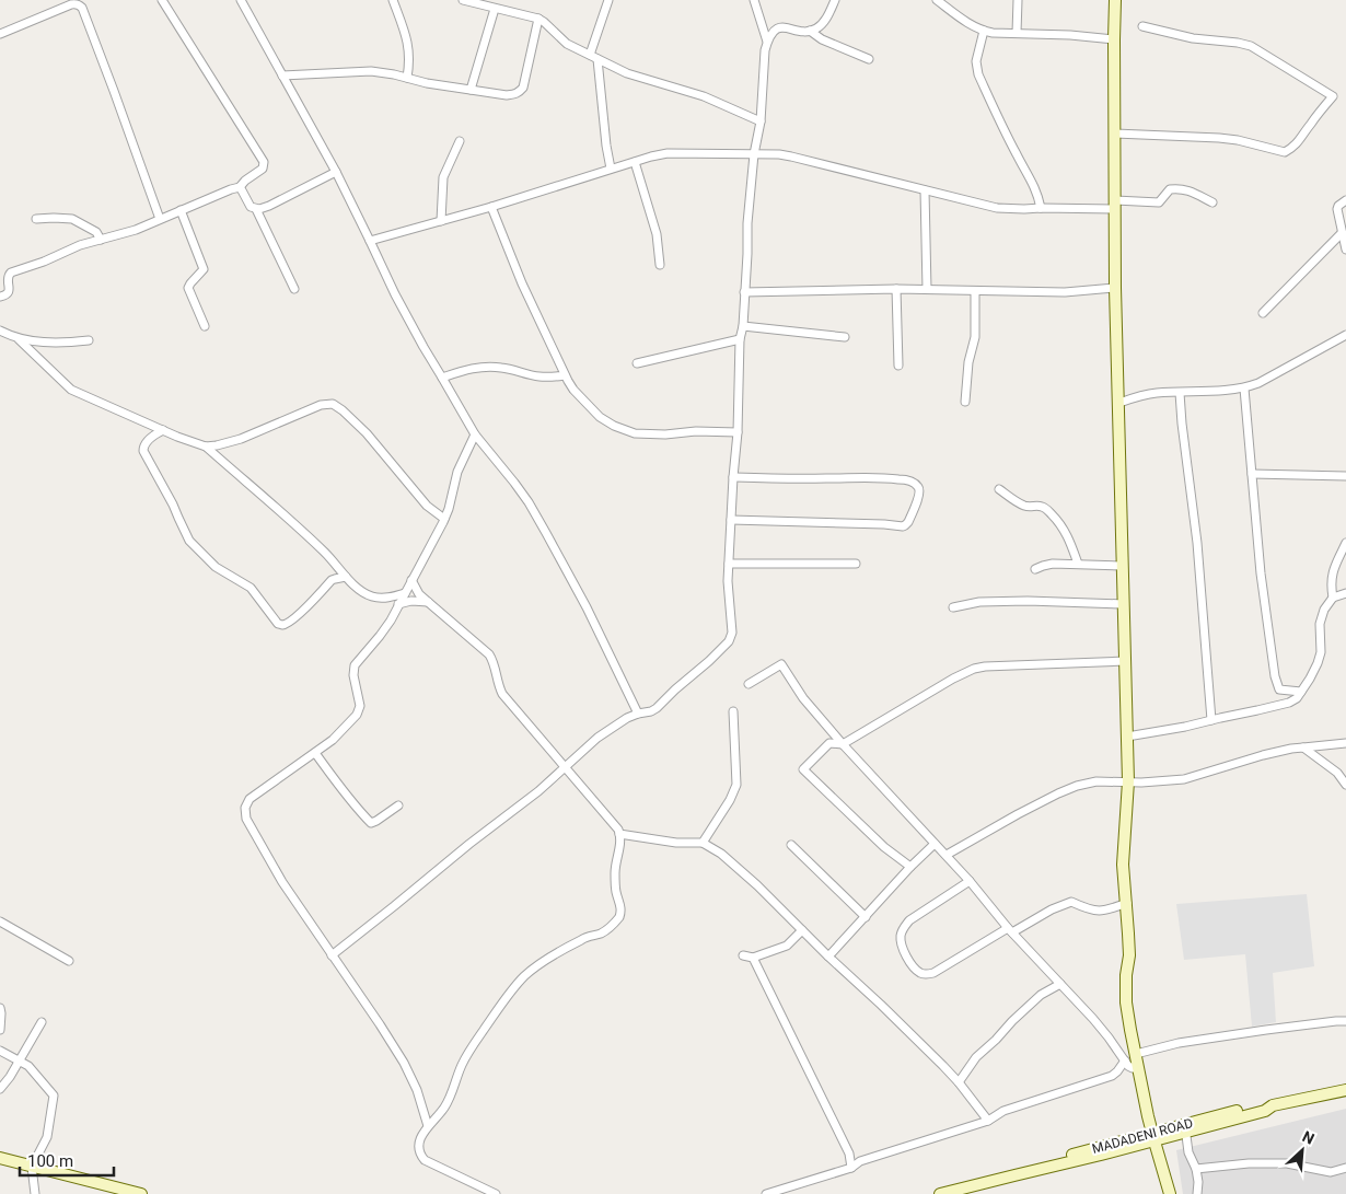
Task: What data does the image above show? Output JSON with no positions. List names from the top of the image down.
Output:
{
  "streets": {
    "street": ["MADADENI ROAD"]
  },
  "scale_bar": "100 m",
  "north": "top right"
}
